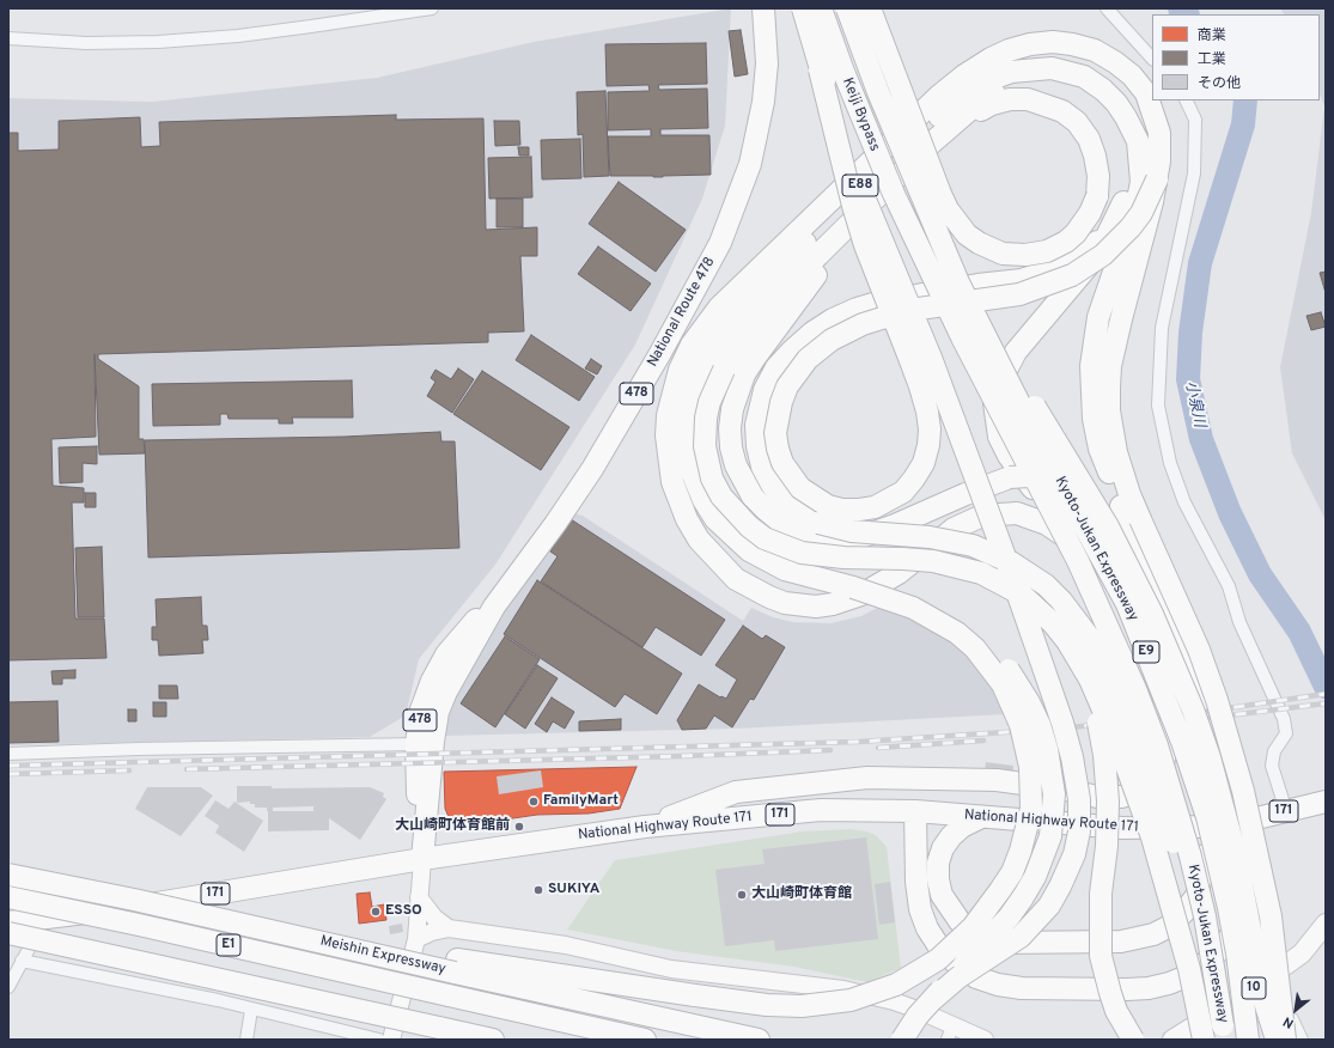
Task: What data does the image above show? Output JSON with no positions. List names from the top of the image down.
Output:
{
  "streets": {
    "highway": [
      "Keiji Bypass",
      "E88",
      "National Route 478",
      "478",
      "Kyoto-Jukan Expressway",
      "E9",
      "171",
      "National Highway Route 171",
      "E1",
      "Meishin Expressway"
    ],
    "main road": ["10"]
  },
  "crossings": [
    ["Keiji Bypass", "Kyoto-Jukan Expressway"],
    ["National Route 478", "National Highway Route 171"],
    ["E1", "Meishin Expressway"]
  ],
  "water": ["小泉川"],
  "places": [
    "FamilyMart",
    "大山崎町体育館前",
    "SUKIYA",
    "大山崎町体育館",
    "ESSO"
  ],
  "legend": ["商業", "工業", "その他"],
  "north": "bottom left"
}
